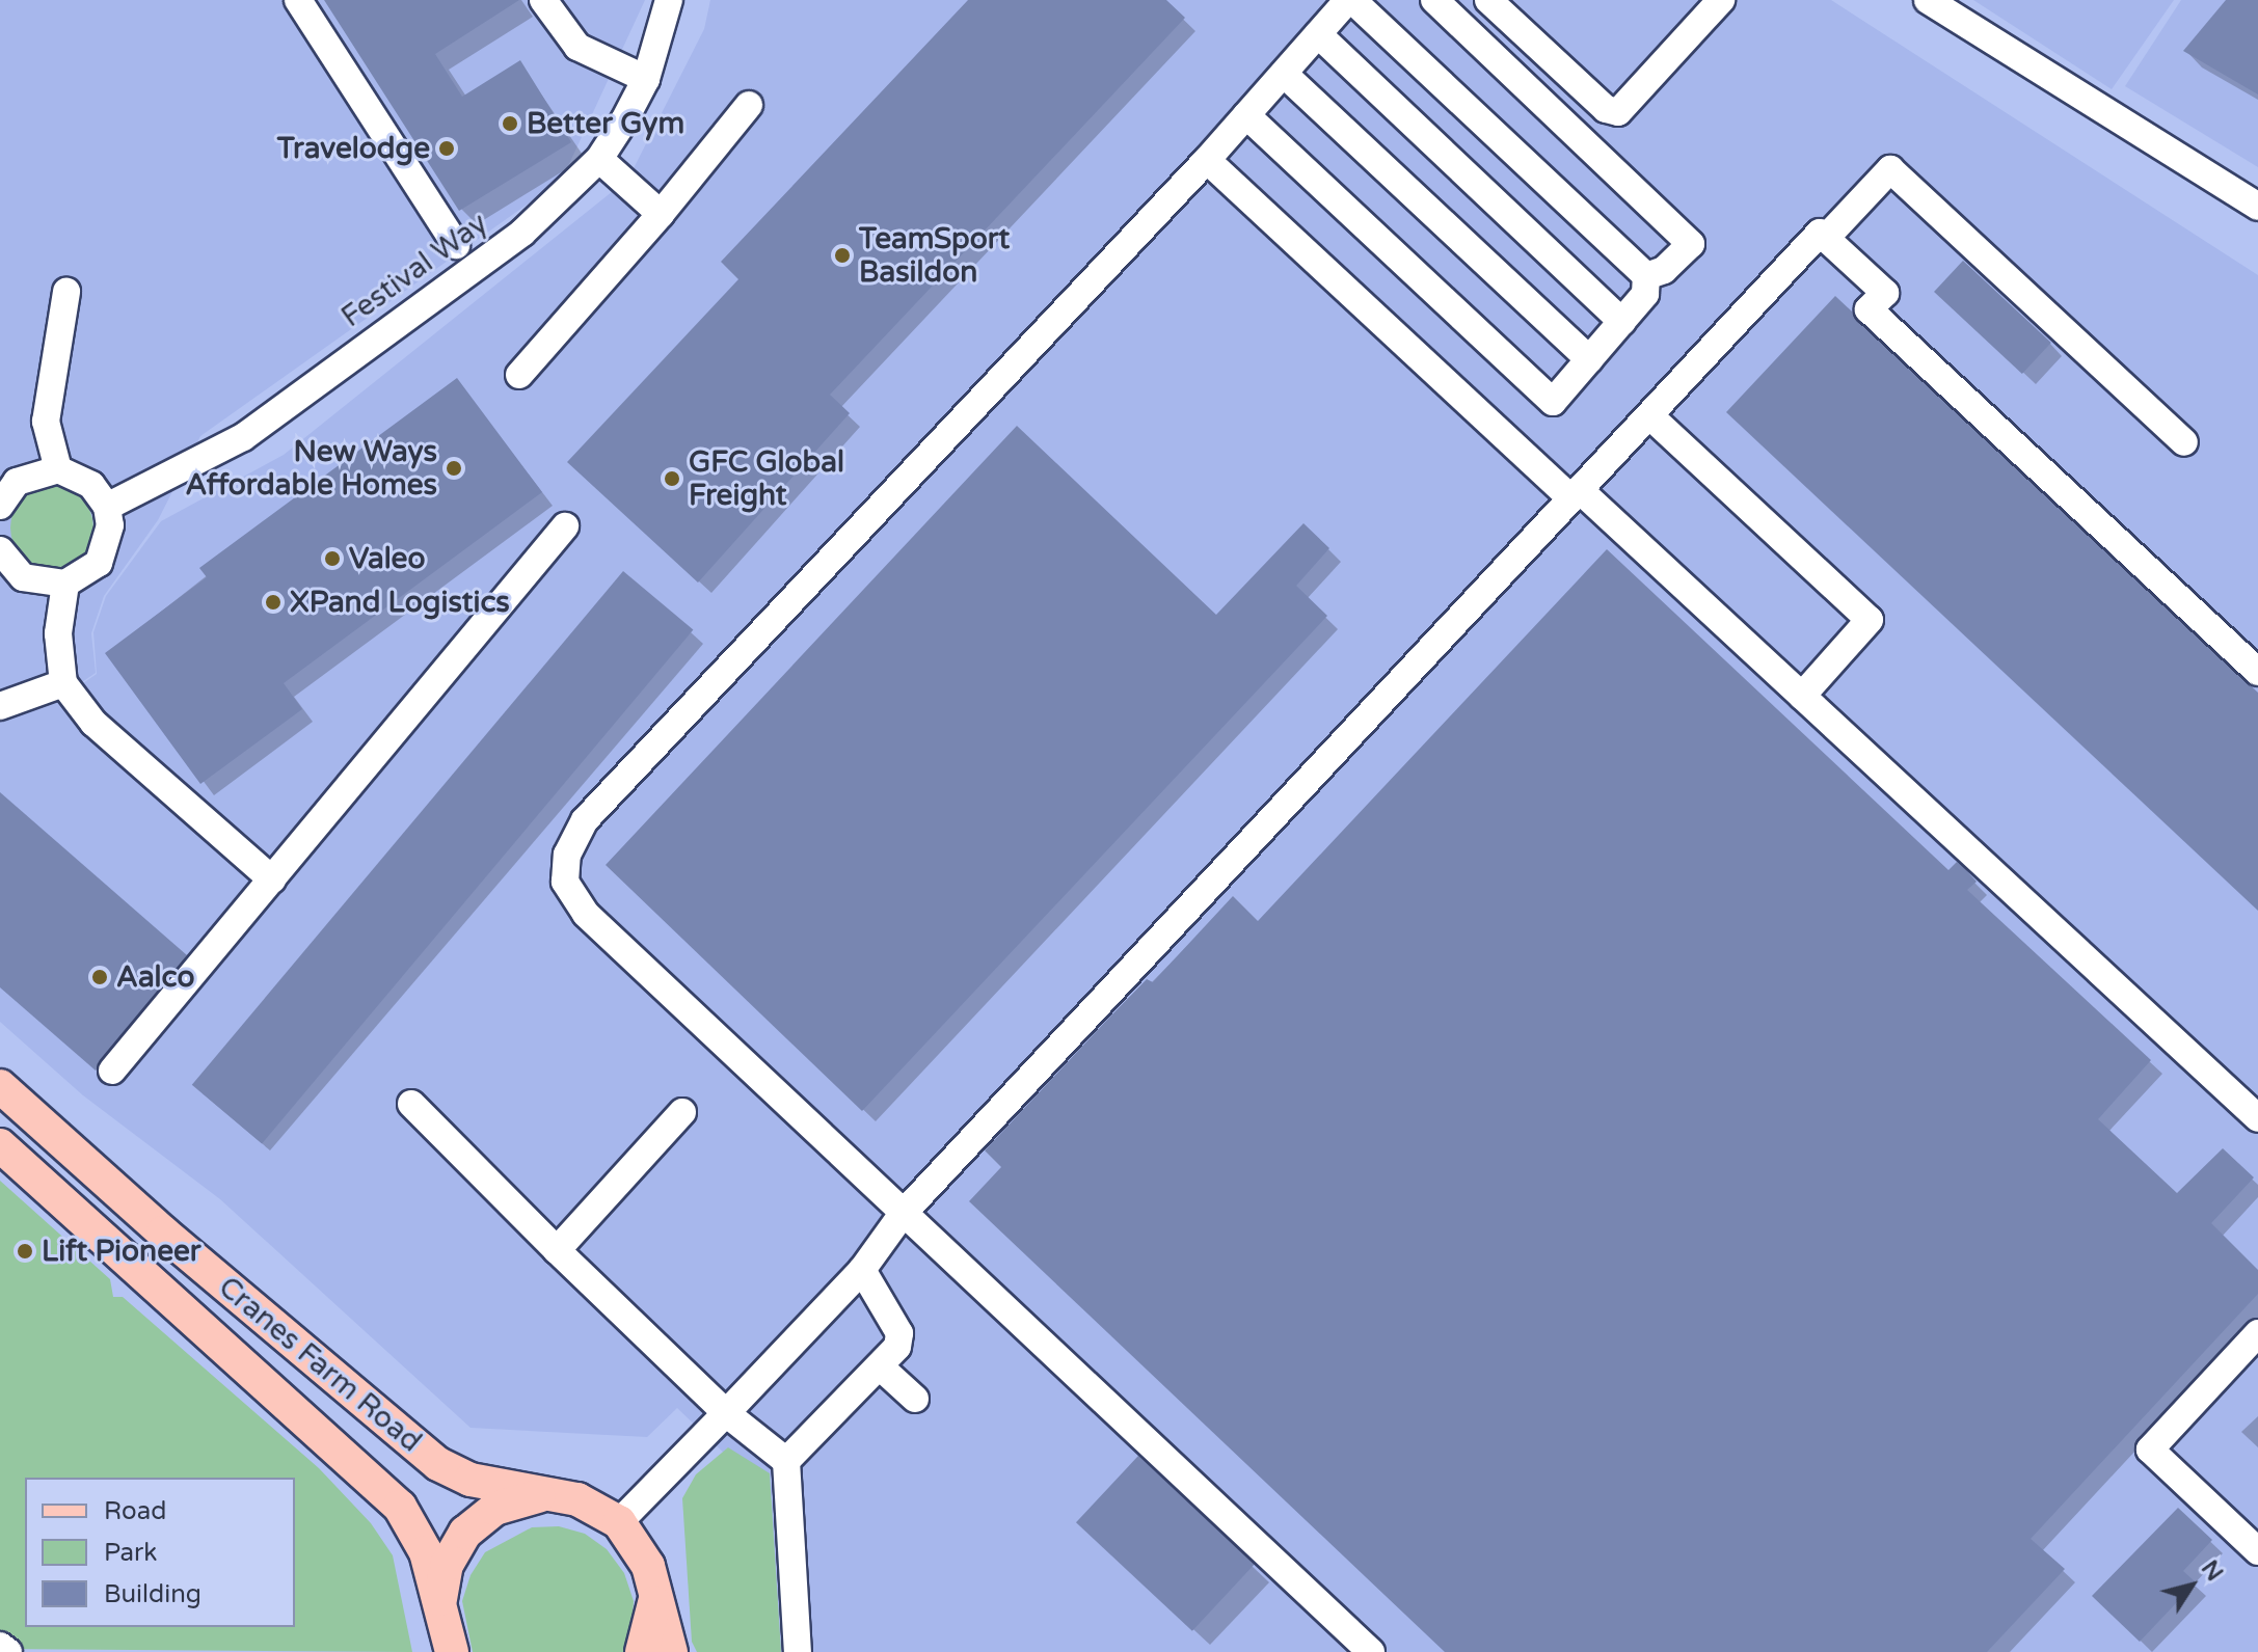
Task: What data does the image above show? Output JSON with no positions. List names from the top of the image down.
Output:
{
  "streets": {
    "main road": ["Cranes Farm Road"],
    "street": ["Festival Way"]
  },
  "places": [
    "Better Gym",
    "Travelodge",
    "TeamSport Basildon",
    "New Ways Affordable Homes",
    "GFC Global Freight",
    "Valeo",
    "XPand Logistics",
    "Aalco",
    "Lift Pioneer"
  ],
  "legend": ["Road", "Park", "Building"],
  "north": "top right"
}
